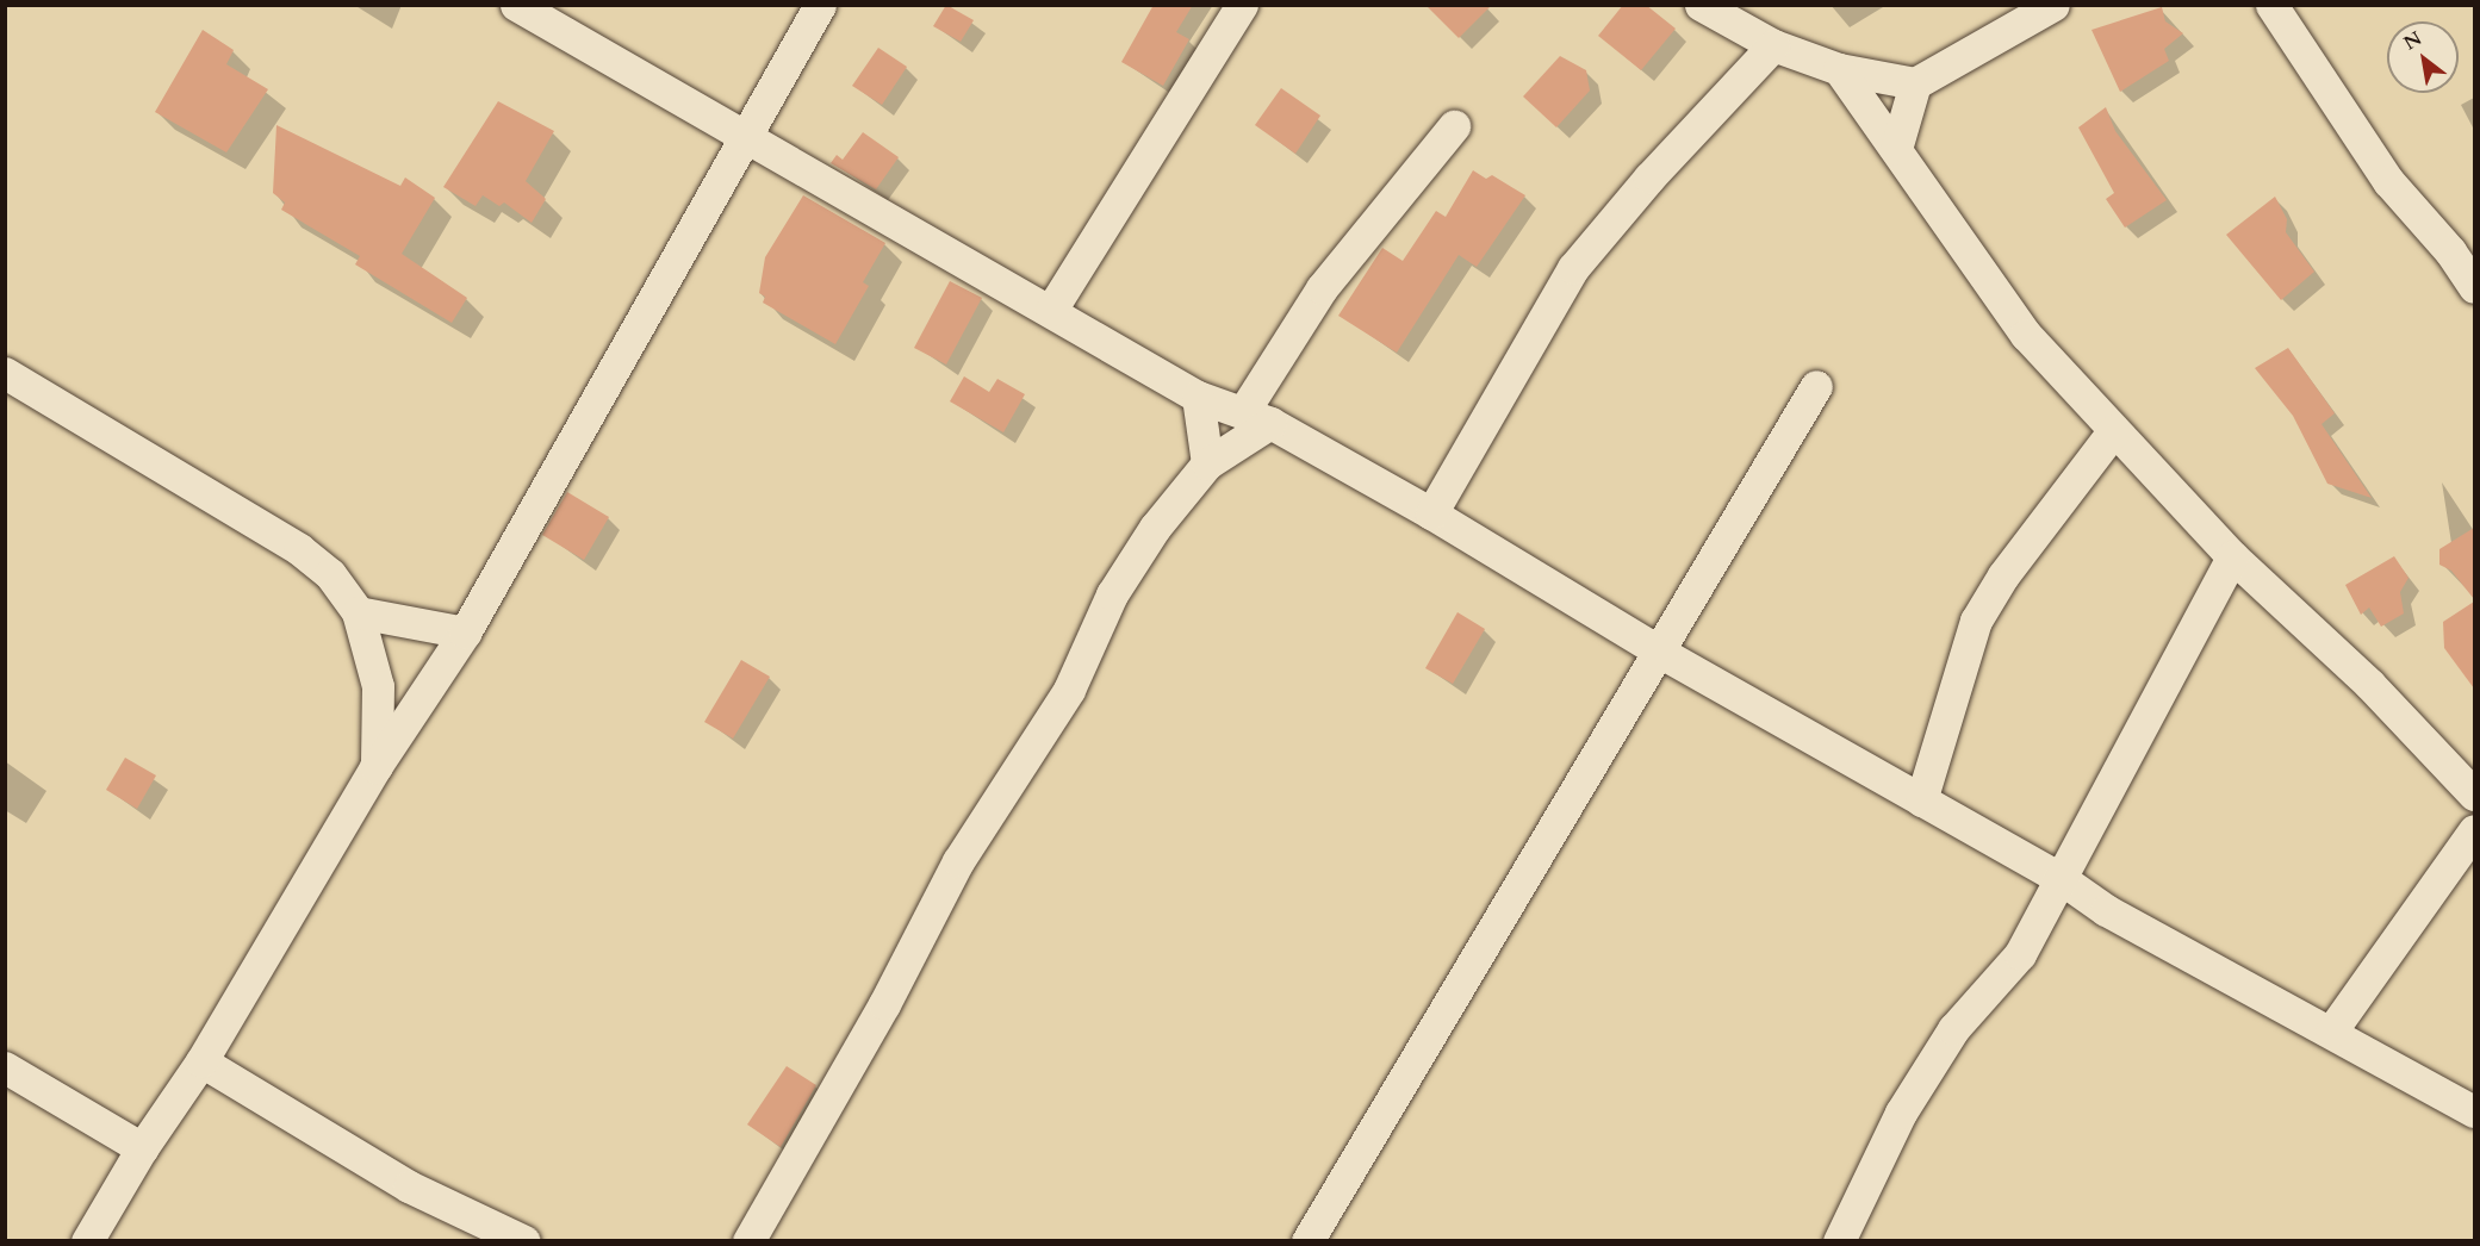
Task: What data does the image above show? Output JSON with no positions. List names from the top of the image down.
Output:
{
  "north": "top left"
}
